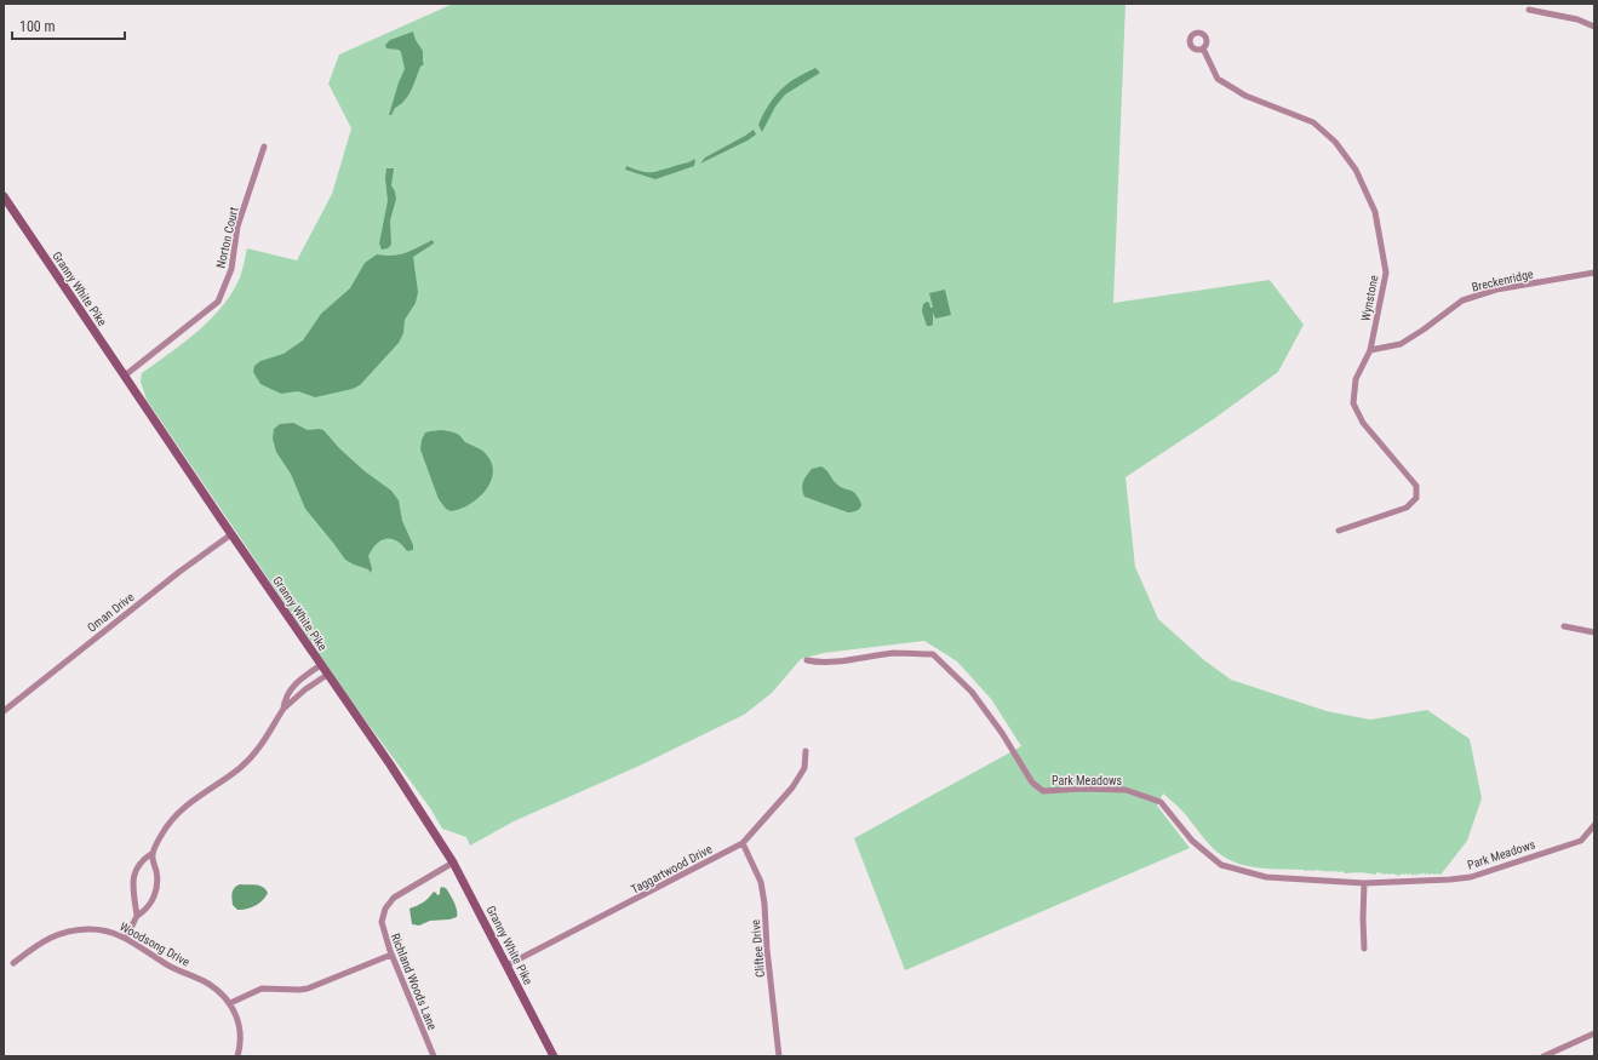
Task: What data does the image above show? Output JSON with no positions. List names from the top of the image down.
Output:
{
  "streets": {
    "main road": ["Granny White Pike"],
    "street": [
      "Norton Court",
      "Breckenridge",
      "Wynstone",
      "Oman Drive",
      "Park Meadows",
      "Taggartwood Drive",
      "Woodsong Drive",
      "Cliftee Drive",
      "Richland Woods Lane"
    ]
  },
  "crossings": [
    ["Norton Court", "Granny White Pike"],
    ["Breckenridge", "Wynstone"],
    ["Granny White Pike", "Oman Drive"],
    ["Granny White Pike", "Taggartwood Drive"],
    ["Granny White Pike", "Richland Woods Lane"],
    ["Taggartwood Drive", "Cliftee Drive"]
  ],
  "scale_bar": "100 m"
}
